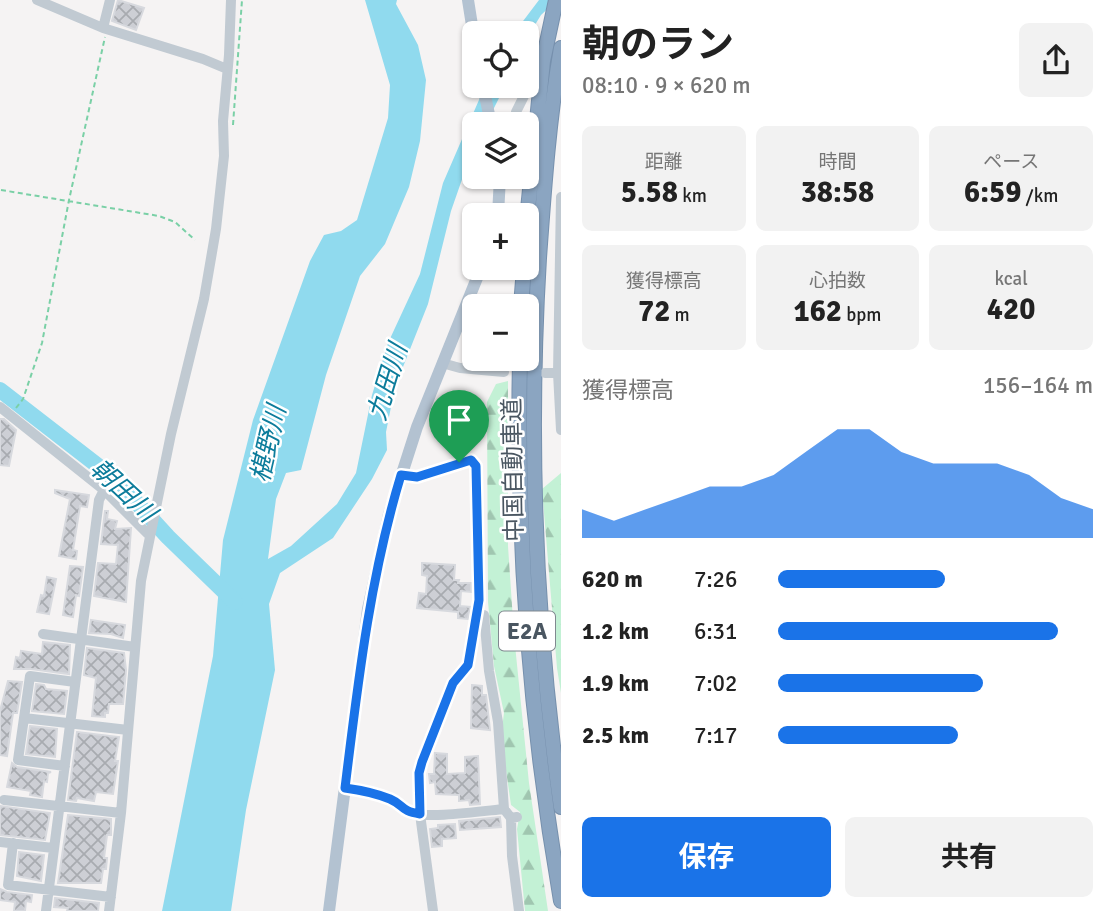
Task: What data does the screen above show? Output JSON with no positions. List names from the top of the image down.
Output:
{
  "streets": {
    "highway": ["中国自動車道", "E2A"]
  },
  "water": ["九田川", "椹野川", "朝田川"],
  "page": {
    "heading": ["朝のラン", "08:10 · 9 × 620 m"],
    "map_buttons": ["+", "−"],
    "stats": [
      ["距離", "5.58 km"],
      ["時間", "38:58"],
      ["ペース", "6:59 /km"],
      ["獲得標高", "72 m"],
      ["心拍数", "162 bpm"],
      ["kcal", "420"]
    ],
    "chart": ["獲得標高", "156–164 m"],
    "list": [
      {
        "name": "620 m",
        "note": "7:26"
      },
      {
        "name": "1.2 km",
        "note": "6:31"
      },
      {
        "name": "1.9 km",
        "note": "7:02"
      },
      {
        "name": "2.5 km",
        "note": "7:17"
      }
    ],
    "buttons": ["保存", "共有"]
  }
}
